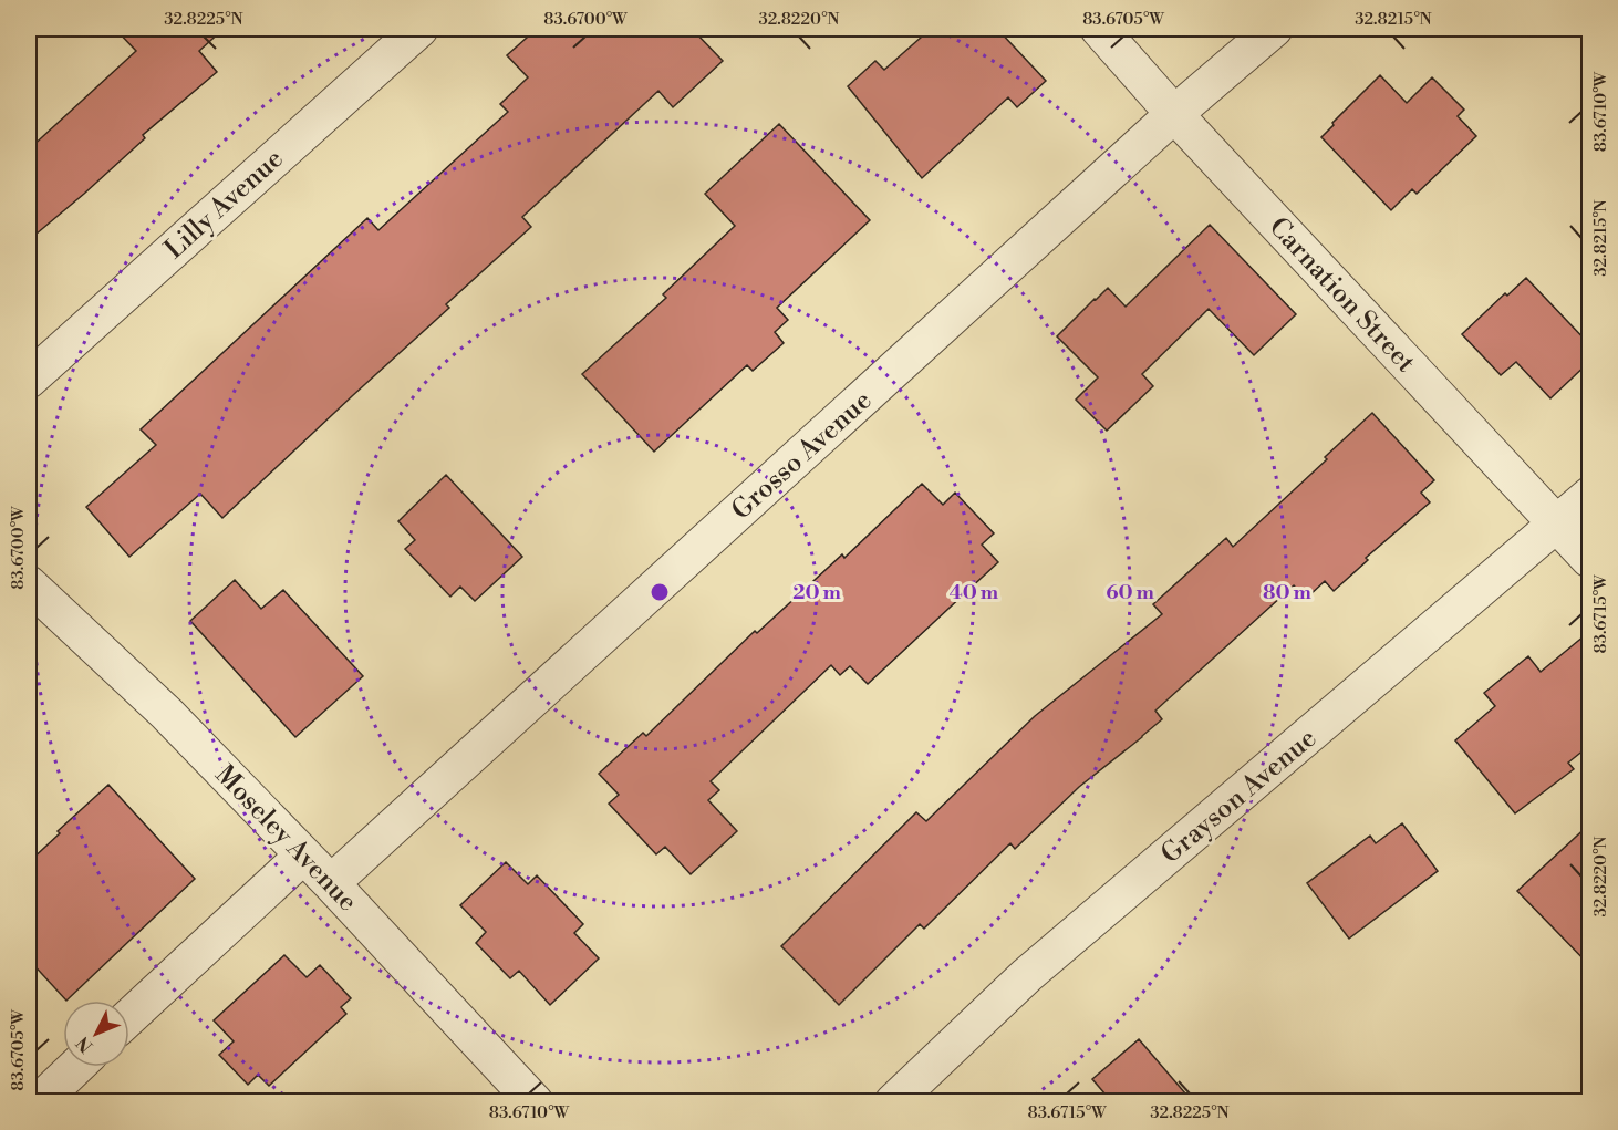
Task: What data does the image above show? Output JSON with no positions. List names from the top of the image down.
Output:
{
  "streets": {
    "street": [
      "Lilly Avenue",
      "Carnation Street",
      "Grosso Avenue",
      "Grayson Avenue",
      "Moseley Avenue"
    ]
  },
  "crossings": [
    ["Carnation Street", "Grosso Avenue"],
    ["Carnation Street", "Grayson Avenue"],
    ["Grosso Avenue", "Moseley Avenue"]
  ],
  "north": "bottom left",
  "coordinates": [
    "32.8225°N",
    "83.6700°W",
    "32.8220°N",
    "83.6705°W",
    "32.8215°N",
    "83.6710°W",
    "83.6715°W"
  ],
  "rings": [
    "20 m",
    "40 m",
    "60 m",
    "80 m"
  ]
}
